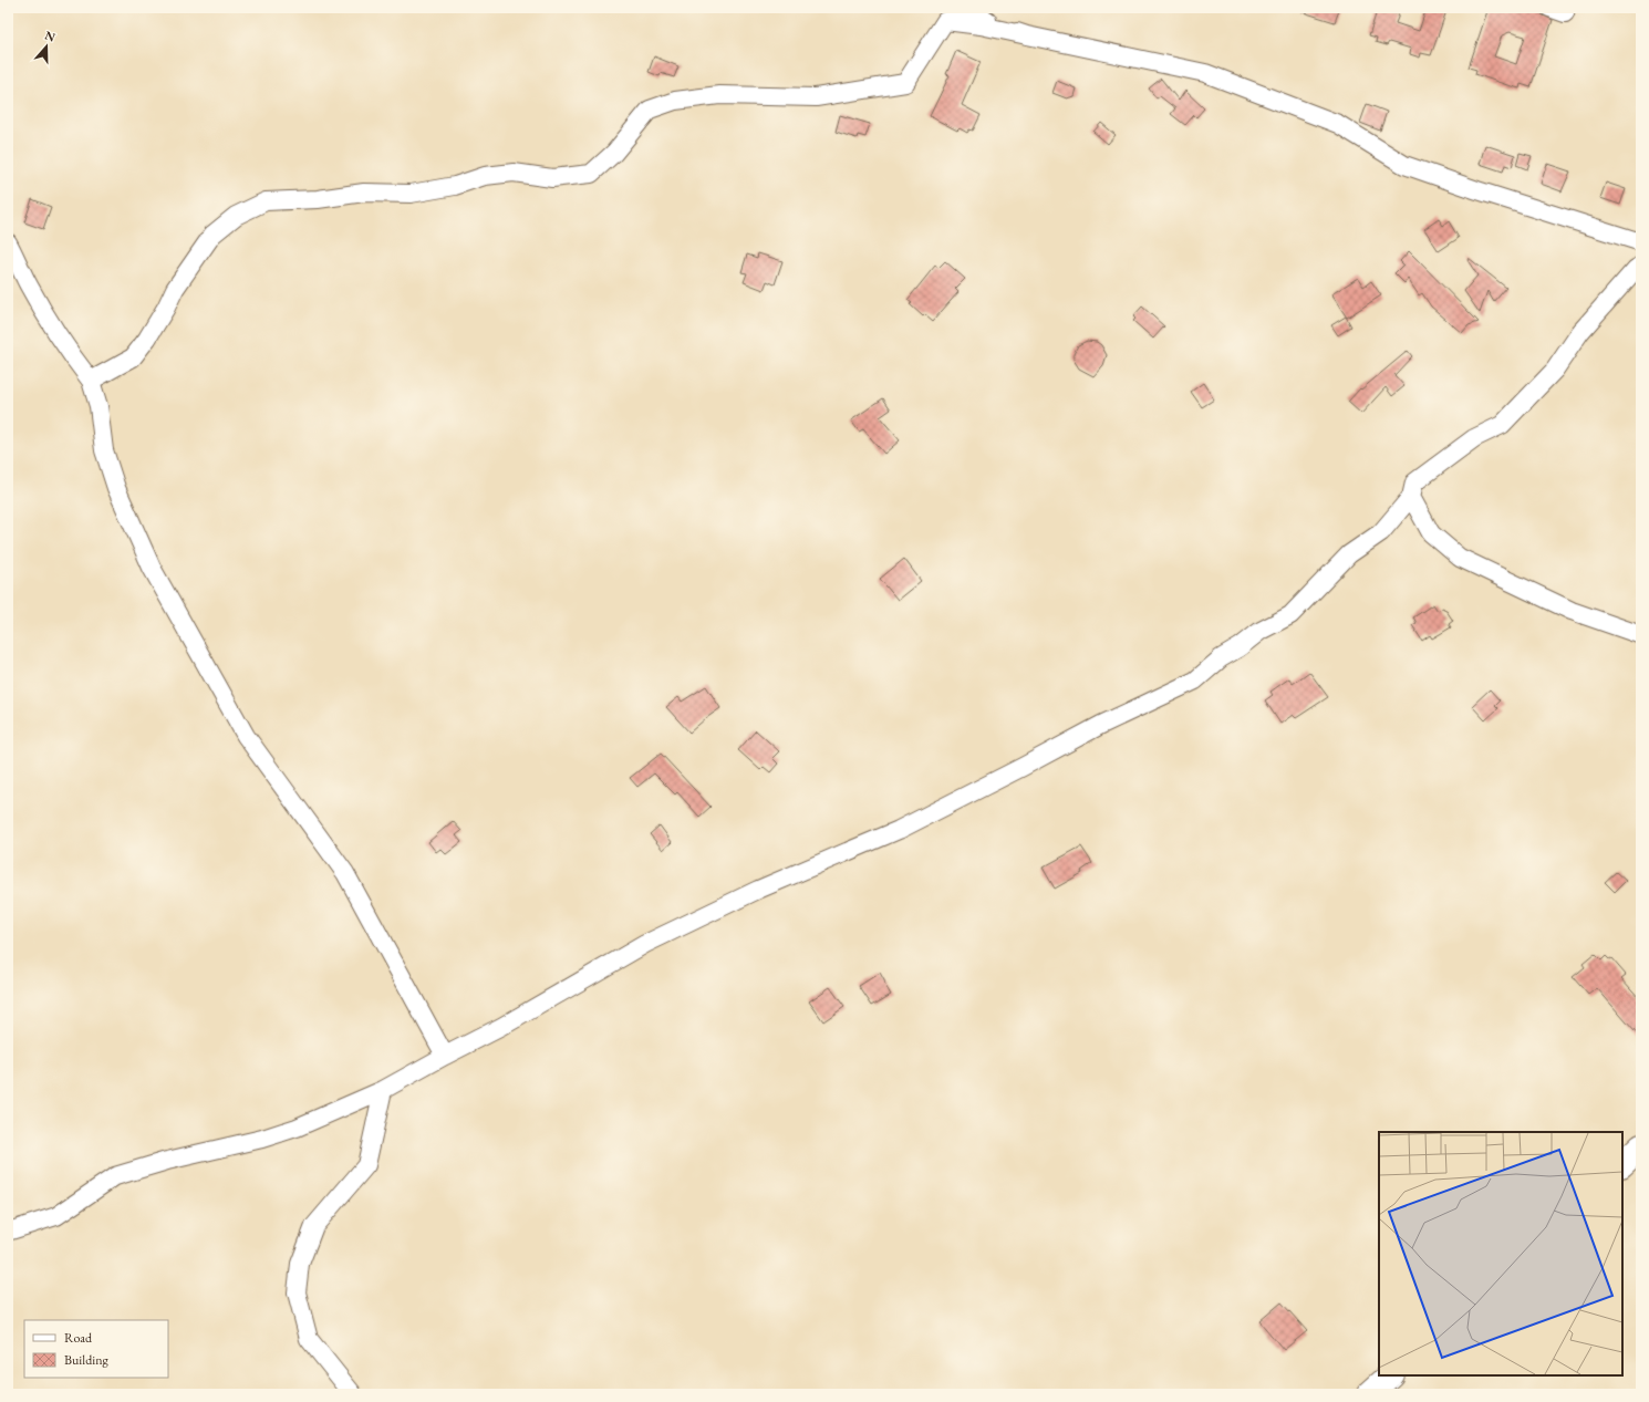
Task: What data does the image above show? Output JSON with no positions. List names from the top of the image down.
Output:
{
  "legend": ["Road", "Building"],
  "north": "top"
}
